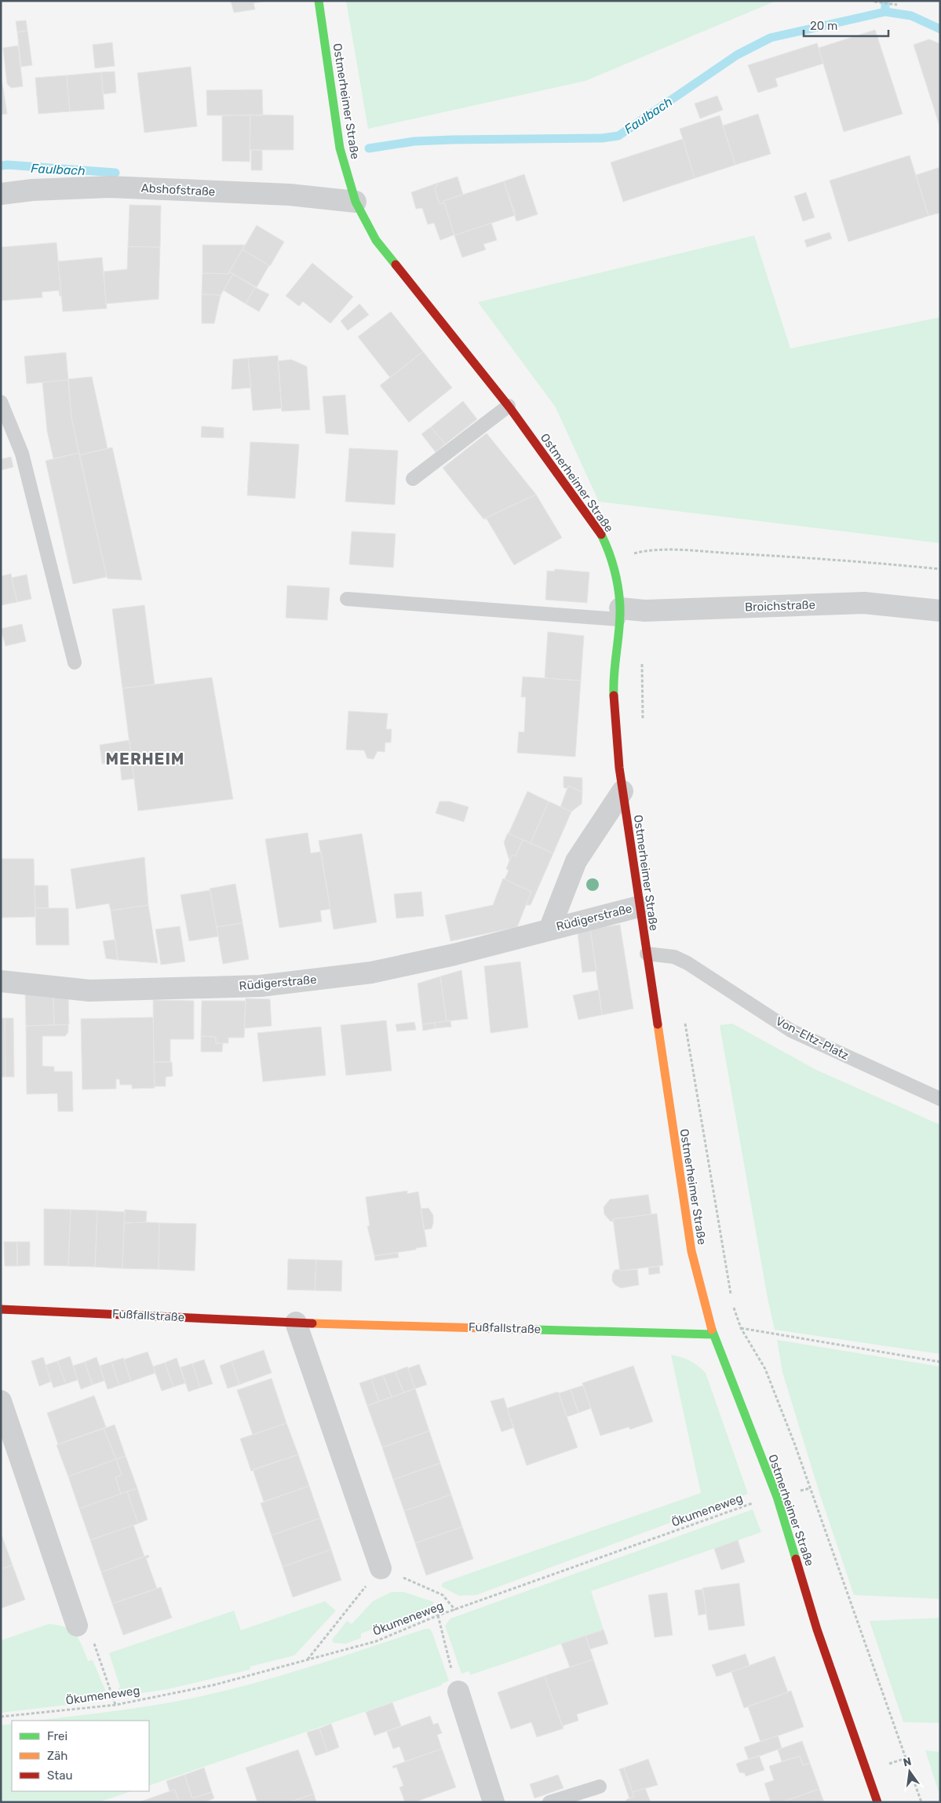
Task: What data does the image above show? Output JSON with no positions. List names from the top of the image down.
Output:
{
  "streets": {
    "street": [
      "Ostmerheimer Straße",
      "Abshofstraße",
      "Broichstraße",
      "Rüdigerstraße",
      "Fußfallstraße"
    ],
    "lane": ["Von-Eltz-Platz"],
    "path": ["Ökumeneweg"]
  },
  "crossings": [
    ["Ostmerheimer Straße", "Abshofstraße"],
    ["Ostmerheimer Straße", "Broichstraße"],
    ["Ostmerheimer Straße", "Rüdigerstraße"],
    ["Ostmerheimer Straße", "Von-Eltz-Platz"],
    ["Ostmerheimer Straße", "Fußfallstraße"],
    ["Ostmerheimer Straße", "Ökumeneweg"]
  ],
  "districts": ["MERHEIM"],
  "water": ["Faulbach"],
  "legend": ["Frei", "Zäh", "Stau"],
  "scale_bar": "20 m",
  "north": "top"
}
